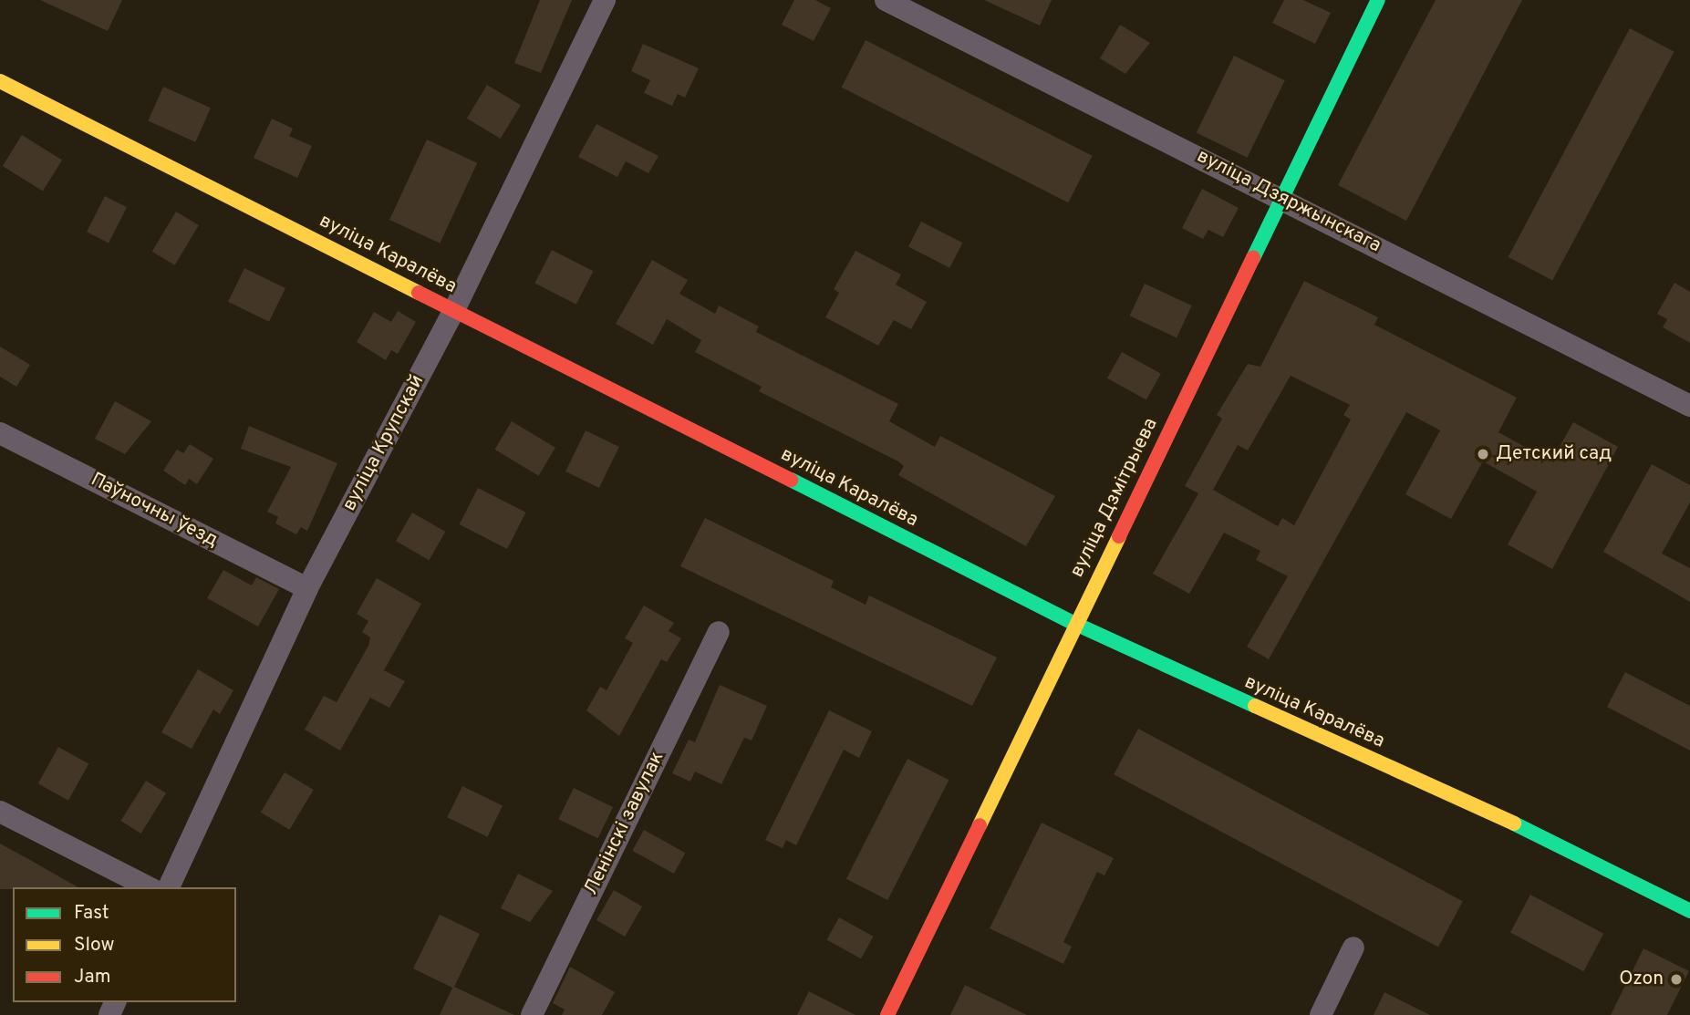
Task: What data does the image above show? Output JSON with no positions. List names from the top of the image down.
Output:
{
  "streets": {
    "street": [
      "вуліца Дзяржынскага",
      "вуліца Каралёва",
      "вуліца Крупскай",
      "вуліца Дзмітрыева",
      "Паўночны ўезд",
      "Ленінскі завулак"
    ]
  },
  "crossings": [
    ["вуліца Дзяржынскага", "вуліца Дзмітрыева"],
    ["вуліца Каралёва", "вуліца Крупскай"],
    ["вуліца Каралёва", "вуліца Дзмітрыева"],
    ["вуліца Крупскай", "Паўночны ўезд"]
  ],
  "places": ["Детский сад", "Ozon"],
  "legend": ["Fast", "Slow", "Jam"]
}
